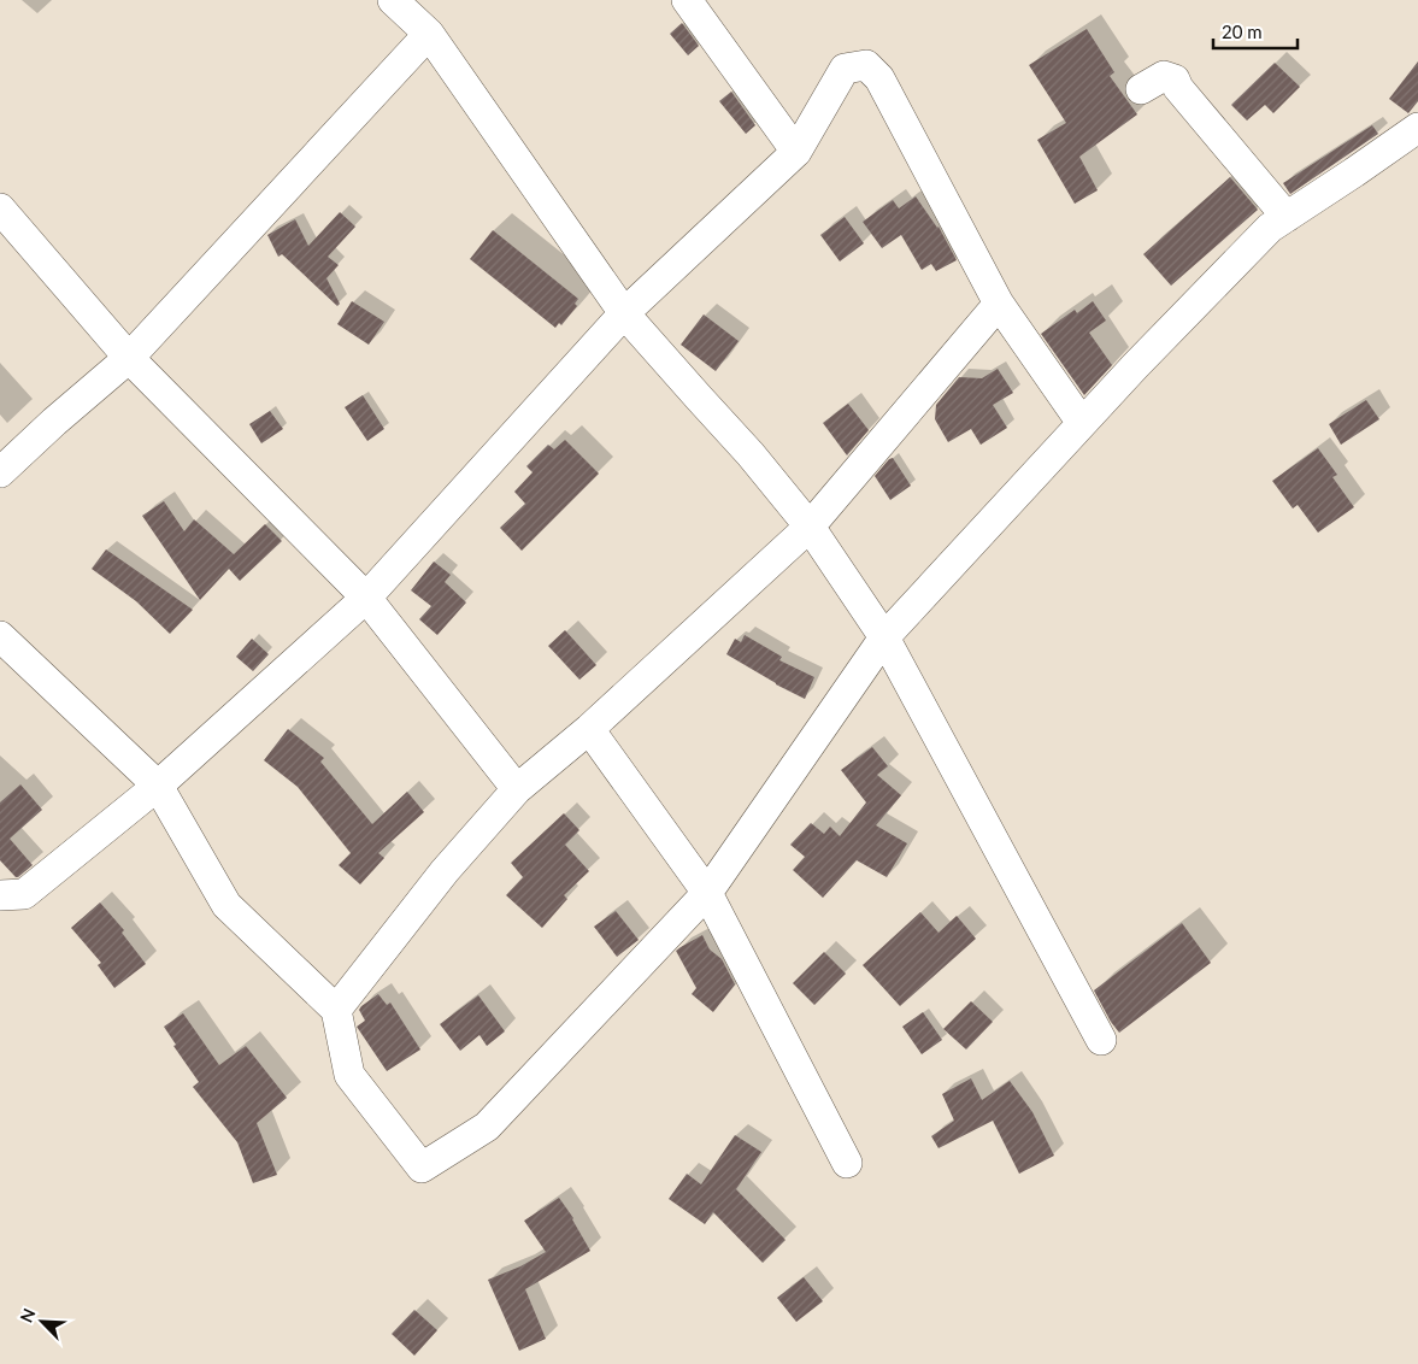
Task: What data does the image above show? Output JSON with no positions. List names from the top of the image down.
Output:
{
  "scale_bar": "20 m",
  "north": "top left"
}
